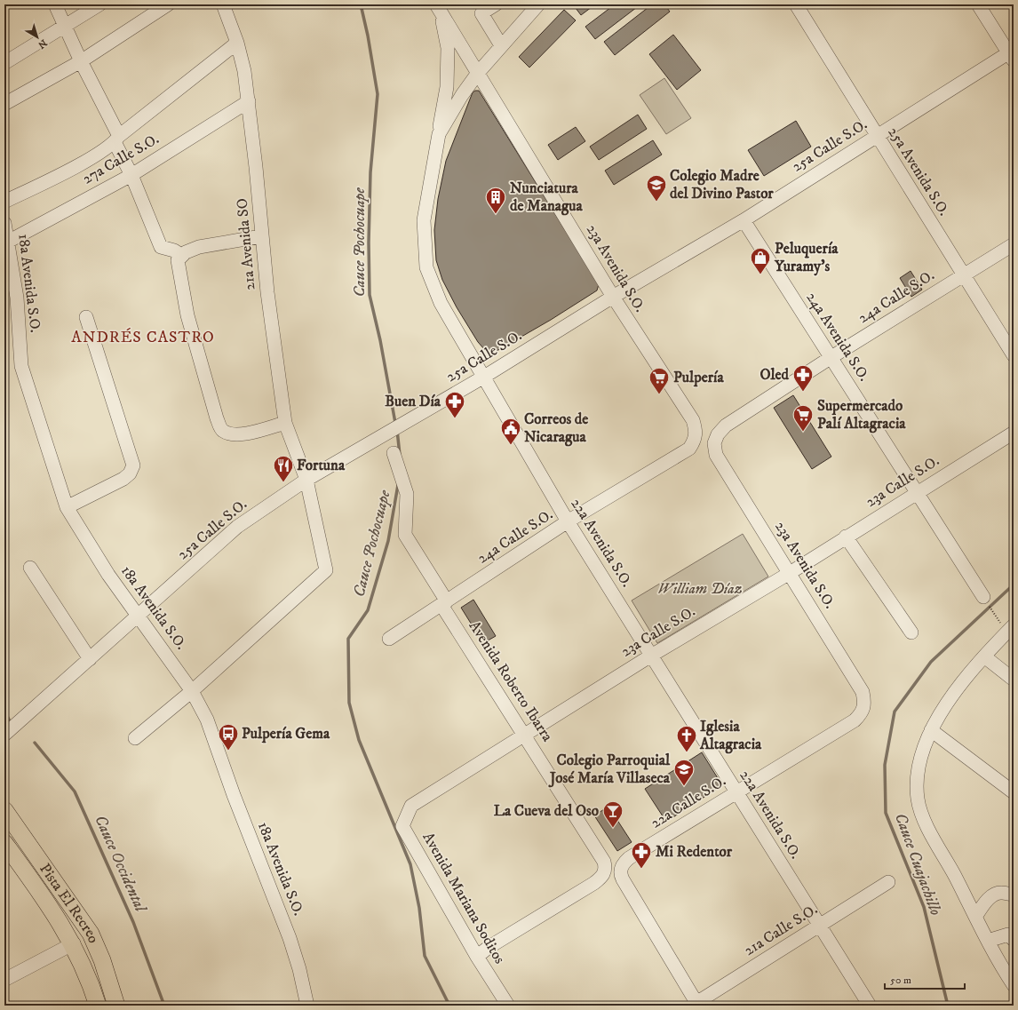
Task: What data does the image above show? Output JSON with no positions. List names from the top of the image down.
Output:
{
  "streets": {
    "main road": ["Pista El Recreo"],
    "street": [
      "25a Calle S.O.",
      "27a Calle S.O.",
      "25a Avenida S.O.",
      "21a Avenida SO",
      "23a Avenida S.O.",
      "18a Avenida S.O.",
      "24a Calle S.O.",
      "24a Avenida S.O.",
      "23a Calle S.O.",
      "22a Avenida S.O.",
      "Avenida Roberto Ibarra",
      "22a Calle S.O.",
      "Avenida Mariana Soditos",
      "21a Calle S.O."
    ]
  },
  "crossings": [
    ["25a Calle S.O.", "25a Avenida S.O."],
    ["25a Calle S.O.", "21a Avenida SO"],
    ["25a Calle S.O.", "23a Avenida S.O."],
    ["25a Calle S.O.", "18a Avenida S.O."],
    ["25a Calle S.O.", "24a Avenida S.O."],
    ["25a Calle S.O.", "22a Avenida S.O."],
    ["27a Calle S.O.", "21a Avenida SO"],
    ["27a Calle S.O.", "18a Avenida S.O."],
    ["25a Avenida S.O.", "24a Calle S.O."],
    ["21a Avenida SO", "18a Avenida S.O."],
    ["23a Avenida S.O.", "24a Calle S.O."],
    ["23a Avenida S.O.", "23a Calle S.O."],
    ["23a Avenida S.O.", "22a Avenida S.O."],
    ["23a Avenida S.O.", "22a Calle S.O."],
    ["24a Calle S.O.", "24a Avenida S.O."],
    ["24a Calle S.O.", "22a Avenida S.O."],
    ["24a Calle S.O.", "Avenida Roberto Ibarra"],
    ["24a Avenida S.O.", "23a Calle S.O."],
    ["23a Calle S.O.", "22a Avenida S.O."],
    ["23a Calle S.O.", "Avenida Roberto Ibarra"],
    ["23a Calle S.O.", "Avenida Mariana Soditos"],
    ["22a Avenida S.O.", "22a Calle S.O."],
    ["22a Avenida S.O.", "21a Calle S.O."],
    ["Avenida Roberto Ibarra", "Avenida Mariana Soditos"],
    ["22a Calle S.O.", "21a Calle S.O."]
  ],
  "districts": ["ANDRÉS CASTRO"],
  "water": ["Cauce Pochocuape", "Cauce Occidental", "Cauce Cuajachillo"],
  "parks": ["William Díaz"],
  "places": {
    "school or university": ["Colegio Madre del Divino Pastor", "Colegio Parroquial José María Villaseca"],
    "building": ["Nunciatura de Managua"],
    "shop": ["Peluquería Yuramy's"],
    "pharmacy": ["Oled", "Buen Día", "Mi Redentor"],
    "supermarket": ["Pulpería", "Supermercado Palí Altagracia"],
    "public building": ["Correos de Nicaragua"],
    "restaurant": ["Fortuna"],
    "bus stop": ["Pulpería Gema"],
    "church": ["Iglesia Altagracia"],
    "bar": ["La Cueva del Oso"]
  },
  "scale_bar": "50 m",
  "north": "bottom right"
}
